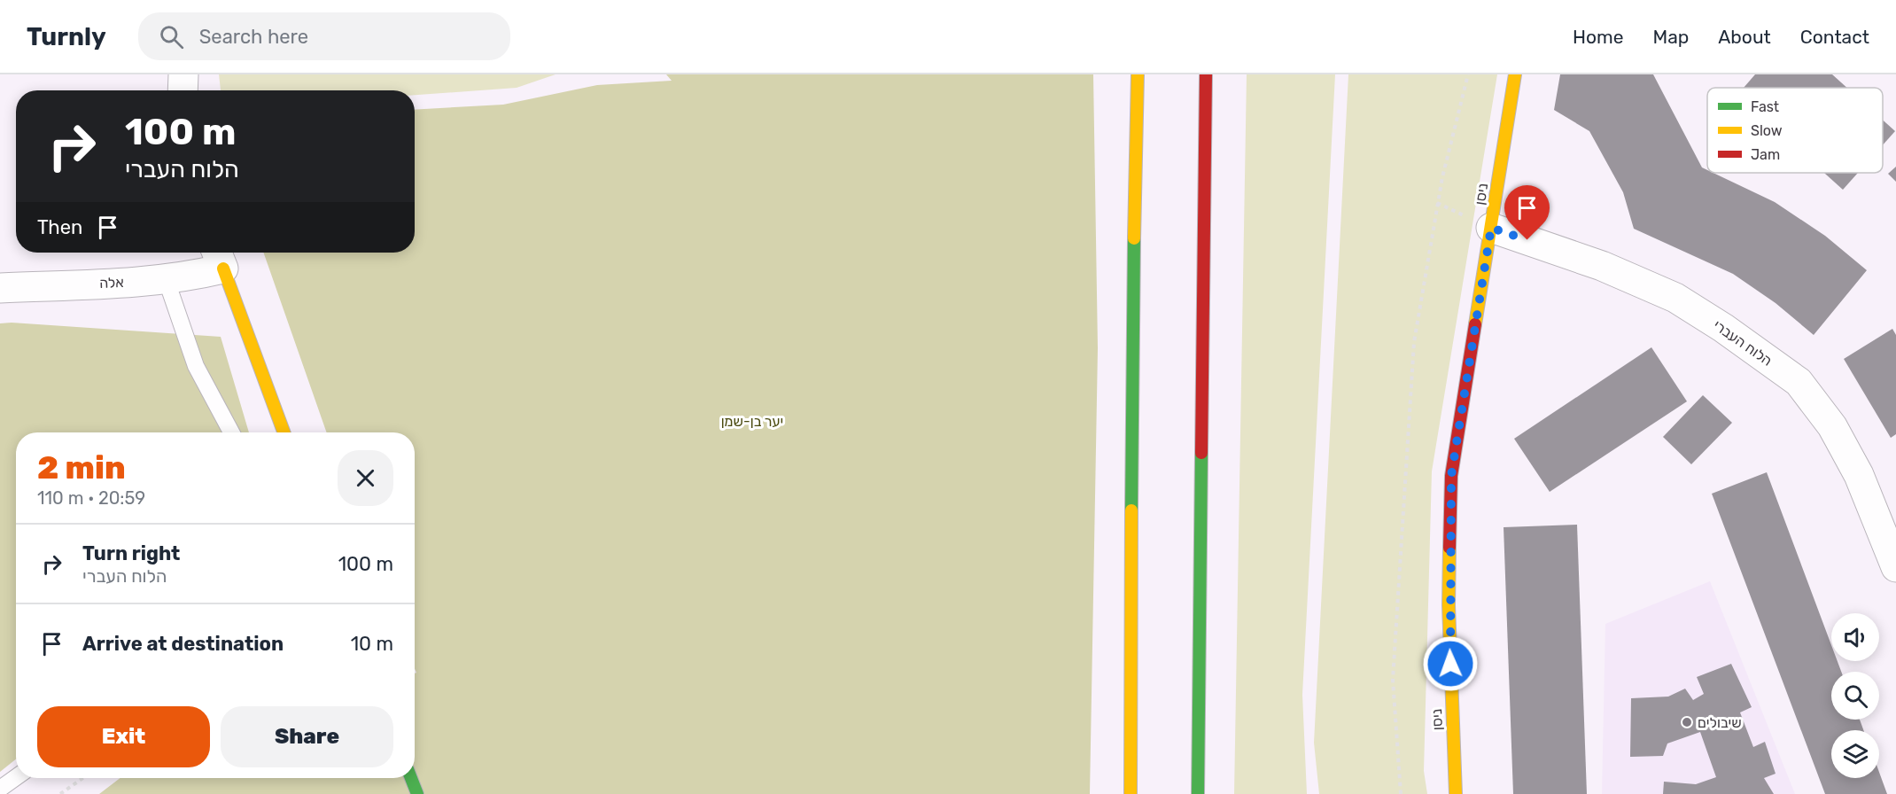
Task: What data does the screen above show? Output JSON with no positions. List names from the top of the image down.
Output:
{
  "streets": {
    "main road": ["ניסן"],
    "street": ["אלה", "הלוח העברי"]
  },
  "crossings": [
    ["ניסן", "הלוח העברי"]
  ],
  "parks": ["יער בן-שמן"],
  "places": ["שיבולים"],
  "legend": ["Fast", "Slow", "Jam"],
  "page": {
    "header": "Turnly",
    "search": "Search here",
    "nav": [
      "Home",
      "Map",
      "About",
      "Contact"
    ],
    "turn": ["100 m", "הלוח העברי"],
    "then": "Then",
    "heading": ["2 min", "110 m · 20:59"],
    "list": [
      {
        "name": "Turn right",
        "note": "הלוח העברי",
        "value": "100 m"
      },
      {
        "name": "Arrive at destination",
        "value": "10 m"
      }
    ],
    "buttons": ["Exit", "Share"]
  }
}
